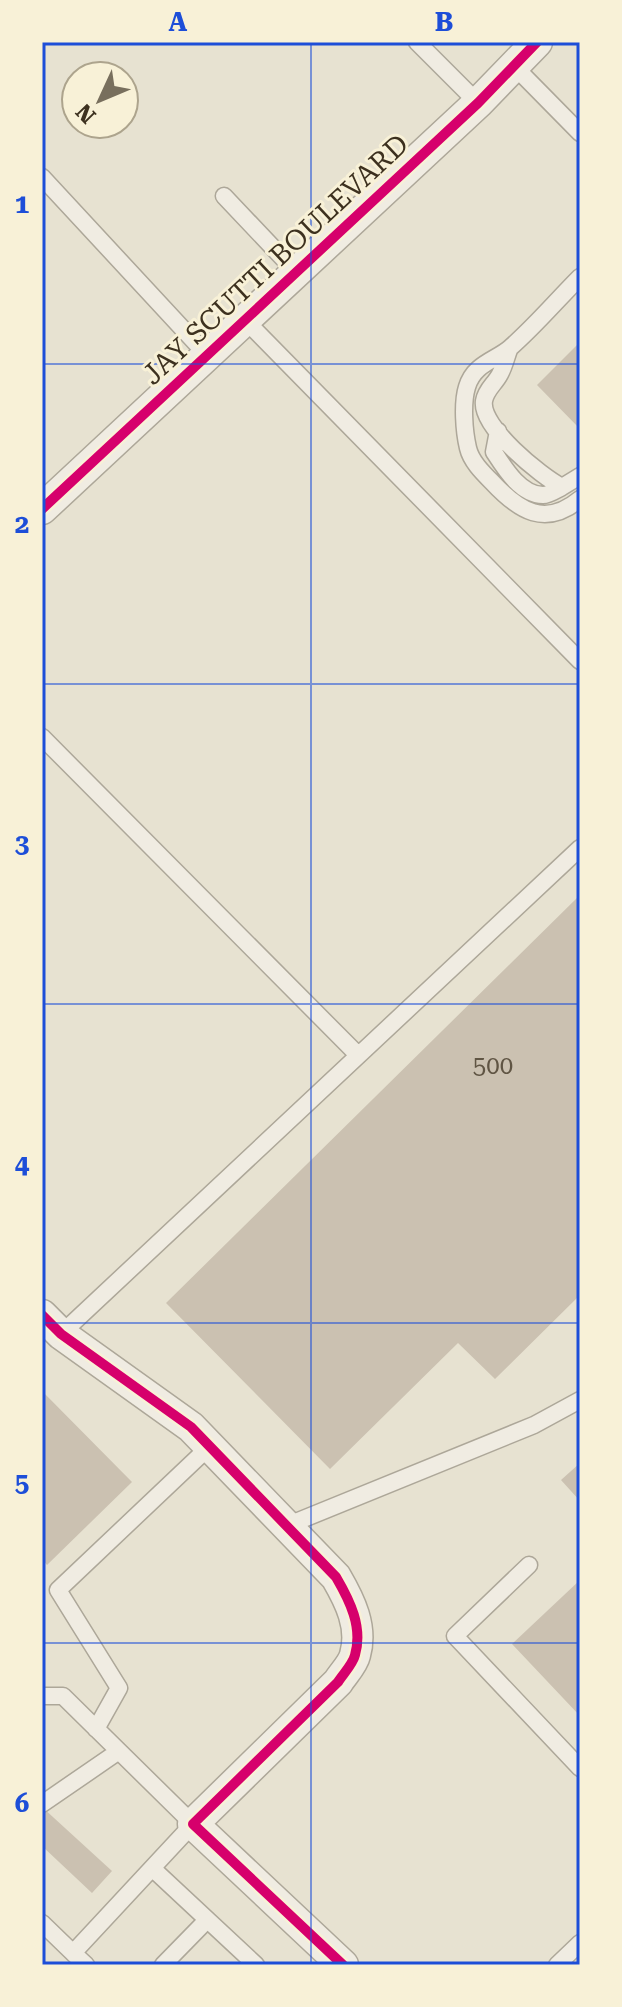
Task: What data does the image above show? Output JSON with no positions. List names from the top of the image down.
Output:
{
  "streets": {
    "street": ["JAY SCUTTI BOULEVARD"]
  },
  "house_numbers": ["500"],
  "north": "bottom left",
  "grid": {
    "columns": ["A", "B"],
    "rows": [
      "1",
      "2",
      "3",
      "4",
      "5",
      "6"
    ]
  }
}
